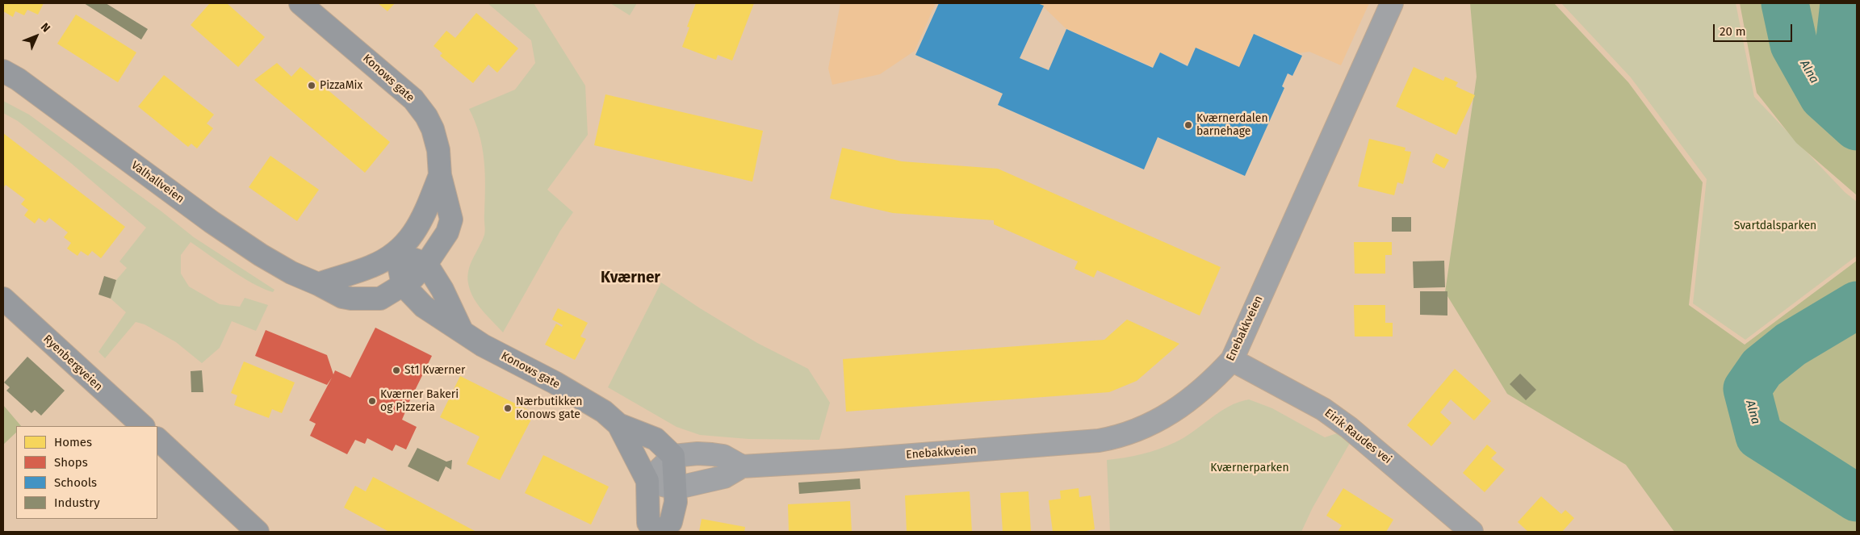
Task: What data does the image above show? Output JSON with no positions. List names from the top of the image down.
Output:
{
  "streets": {
    "main road": ["Konows gate", "Valhallveien", "Ryenbergveien"],
    "street": ["Enebakkveien", "Eirik Raudes vei"]
  },
  "crossings": [
    ["Konows gate", "Valhallveien"],
    ["Konows gate", "Enebakkveien"],
    ["Enebakkveien", "Eirik Raudes vei"]
  ],
  "districts": ["Kværner"],
  "water": ["Alna"],
  "parks": ["Svartdalsparken", "Kværnerparken"],
  "places": [
    "PizzaMix",
    "Kværnerdalen barnehage",
    "St1 Kværner",
    "Kværner Bakeri og Pizzeria",
    "Nærbutikken Konows gate"
  ],
  "legend": [
    "Homes",
    "Shops",
    "Schools",
    "Industry"
  ],
  "scale_bar": "20 m",
  "north": "top right"
}
